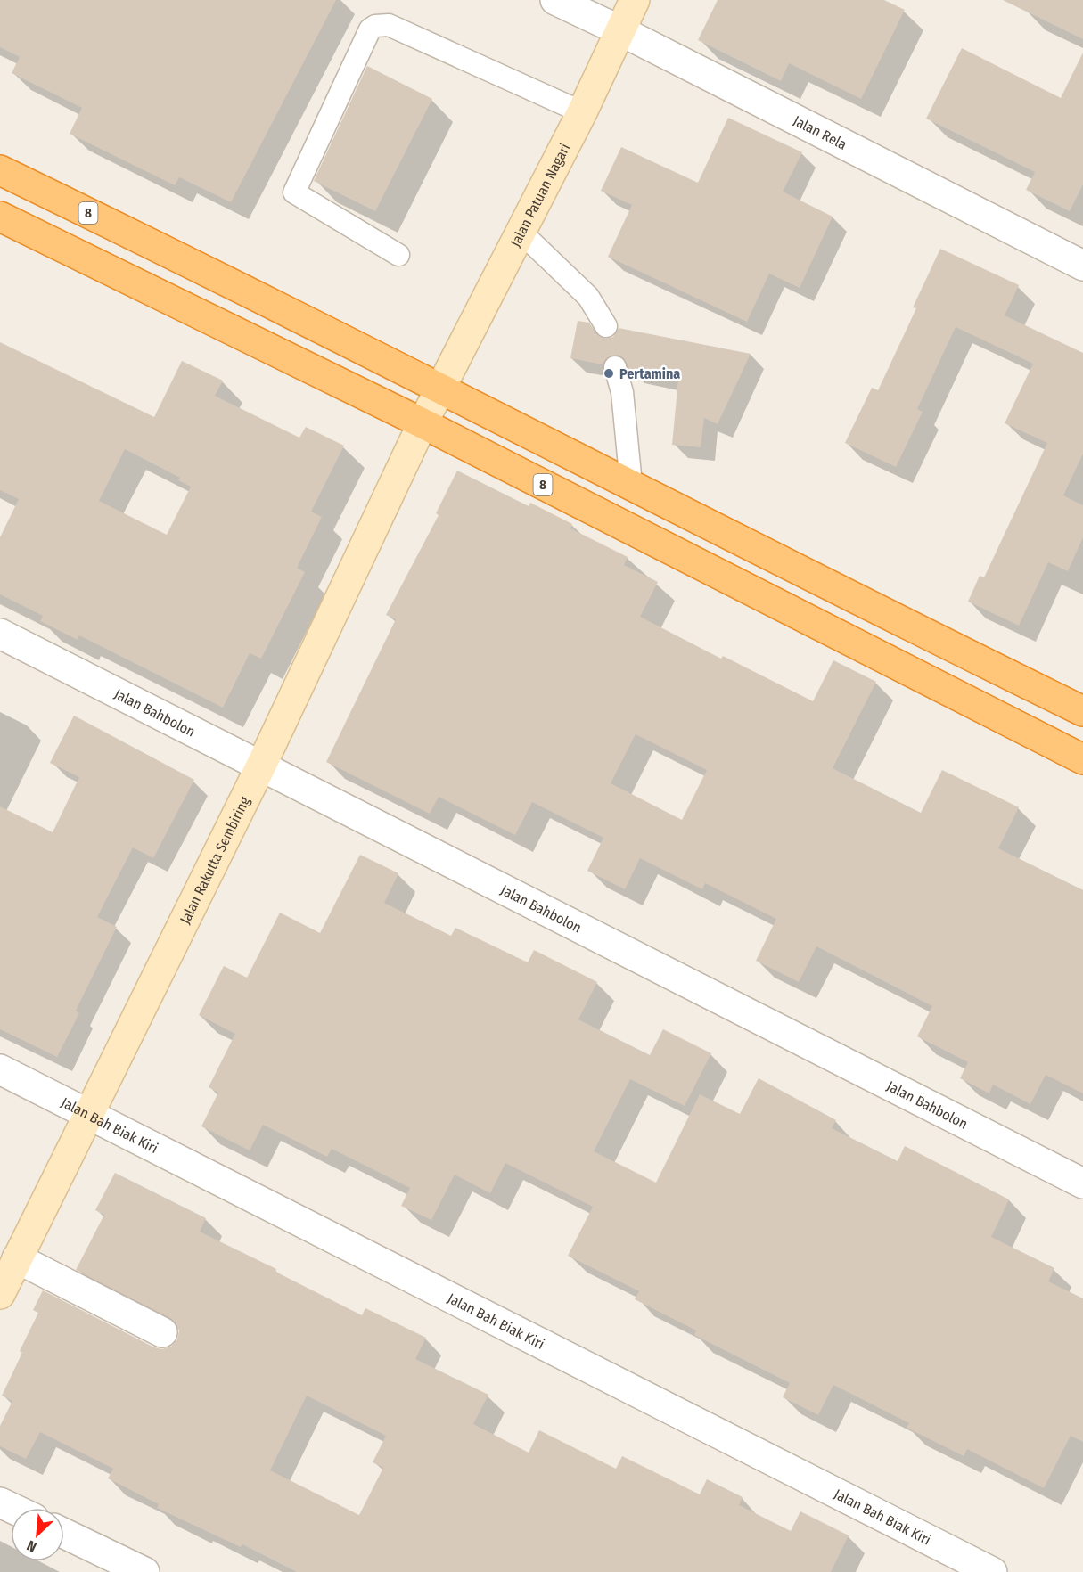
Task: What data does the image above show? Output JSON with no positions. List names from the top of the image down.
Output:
{
  "streets": {
    "highway": ["8"],
    "main road": ["Jalan Patuan Nagari", "Jalan Rakutta Sembiring"],
    "street": ["Jalan Rela", "Jalan Bahbolon", "Jalan Bah Biak Kiri"]
  },
  "crossings": [
    ["Jalan Rela", "Jalan Patuan Nagari"],
    ["Jalan Patuan Nagari", "8"],
    ["Jalan Patuan Nagari", "Jalan Rakutta Sembiring"],
    ["8", "Jalan Rakutta Sembiring"],
    ["Jalan Bahbolon", "Jalan Rakutta Sembiring"],
    ["Jalan Rakutta Sembiring", "Jalan Bah Biak Kiri"]
  ],
  "places": ["Pertamina"],
  "north": "bottom left"
}
